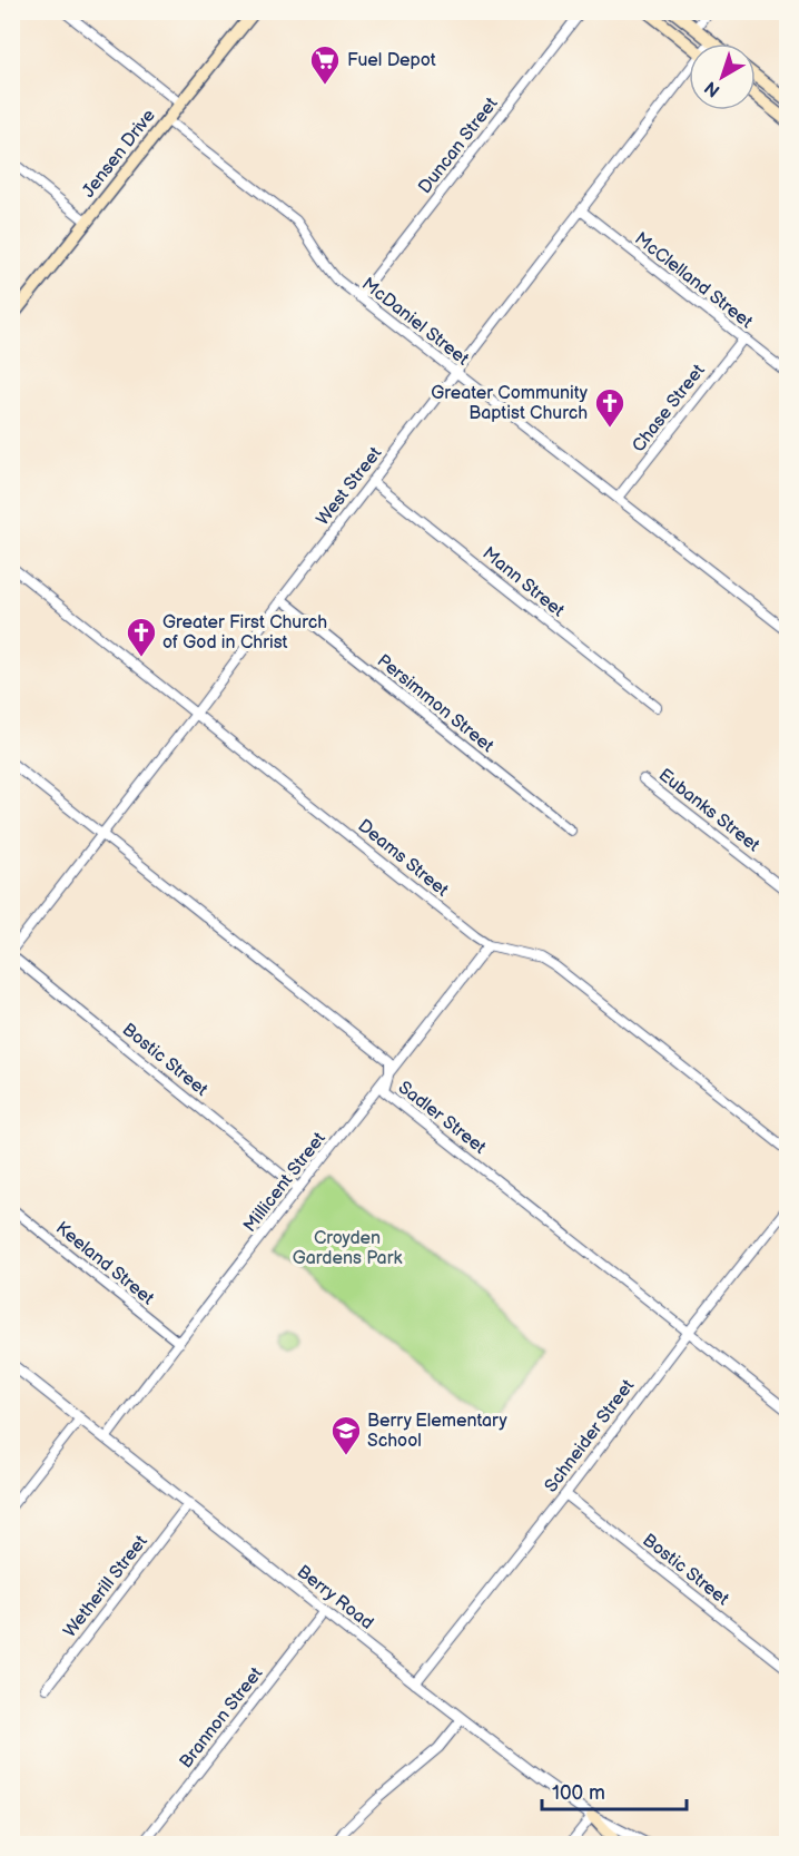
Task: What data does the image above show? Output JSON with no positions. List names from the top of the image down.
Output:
{
  "streets": {
    "main road": ["Jensen Drive"],
    "street": [
      "Duncan Street",
      "McClelland Street",
      "McDaniel Street",
      "Chase Street",
      "West Street",
      "Mann Street",
      "Persimmon Street",
      "Eubanks Street",
      "Deams Street",
      "Bostic Street",
      "Sadler Street",
      "Millicent Street",
      "Keeland Street",
      "Schneider Street",
      "Wetherill Street",
      "Berry Road",
      "Brannon Street"
    ]
  },
  "crossings": [
    ["Duncan Street", "McDaniel Street"],
    ["Jensen Drive", "McDaniel Street"],
    ["McClelland Street", "Chase Street"],
    ["McClelland Street", "West Street"],
    ["McDaniel Street", "Chase Street"],
    ["McDaniel Street", "West Street"],
    ["West Street", "Mann Street"],
    ["West Street", "Persimmon Street"],
    ["West Street", "Deams Street"],
    ["West Street", "Sadler Street"],
    ["Deams Street", "Millicent Street"],
    ["Bostic Street", "Millicent Street"],
    ["Bostic Street", "Schneider Street"],
    ["Sadler Street", "Millicent Street"],
    ["Sadler Street", "Schneider Street"],
    ["Millicent Street", "Keeland Street"],
    ["Millicent Street", "Berry Road"],
    ["Schneider Street", "Berry Road"],
    ["Wetherill Street", "Berry Road"],
    ["Berry Road", "Brannon Street"]
  ],
  "parks": ["Croyden Gardens Park"],
  "places": {
    "supermarket": ["Fuel Depot"],
    "church": ["Greater Community Baptist Church", "Greater First Church of God in Christ"],
    "school or university": ["Berry Elementary School"]
  },
  "scale_bar": "100 m",
  "north": "bottom left"
}
